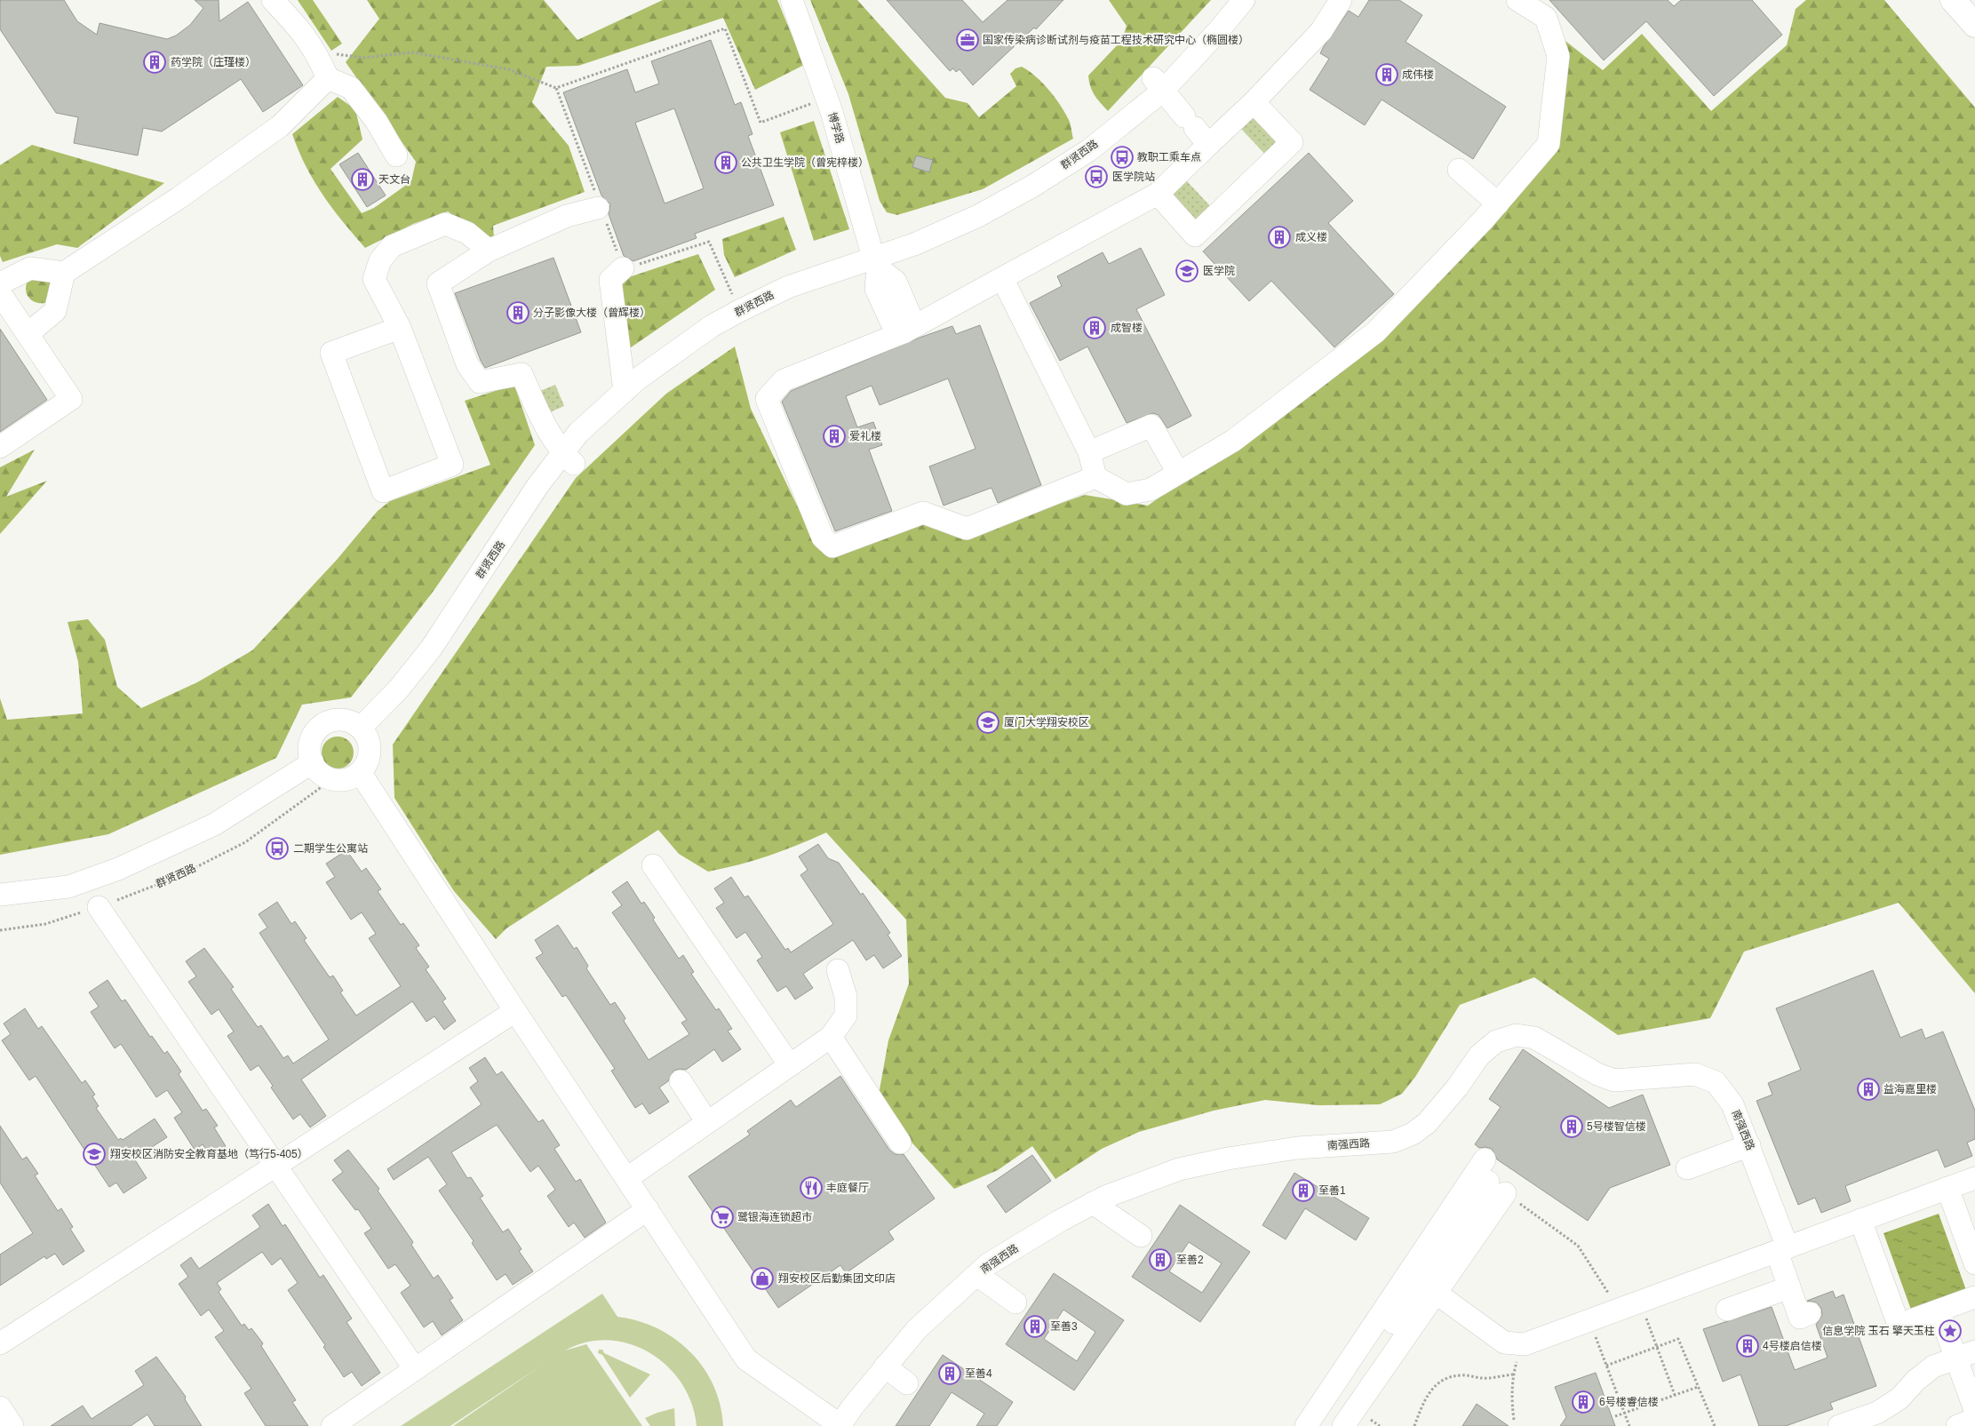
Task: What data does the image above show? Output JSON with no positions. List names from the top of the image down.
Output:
{
  "streets": {
    "street": ["博学路", "群贤西路", "南强西路"]
  },
  "crossings": [
    ["博学路", "群贤西路"]
  ],
  "places": {
    "office": ["国家传染病诊断试剂与疫苗工程技术研究中心（椭圆楼）"],
    "building": [
      "药学院（庄瑾楼）",
      "成伟楼",
      "公共卫生学院（曾宪梓楼）",
      "天文台",
      "成义楼",
      "分子影像大楼（曾辉楼）",
      "成智楼",
      "爱礼楼",
      "益海嘉里楼",
      "5号楼智信楼",
      "至善1",
      "至善2",
      "至善3",
      "4号楼启信楼",
      "至善4",
      "6号楼睿信楼"
    ],
    "bus stop": ["教职工乘车点", "医学院站", "二期学生公寓站"],
    "school or university": ["医学院", "厦门大学翔安校区", "翔安校区消防安全教育基地（笃行5-405）"],
    "restaurant": ["丰庭餐厅"],
    "supermarket": ["鹭银海连锁超市"],
    "shop": ["翔安校区后勤集团文印店"],
    "place": ["信息学院 玉石 擎天玉柱"]
  }
}
